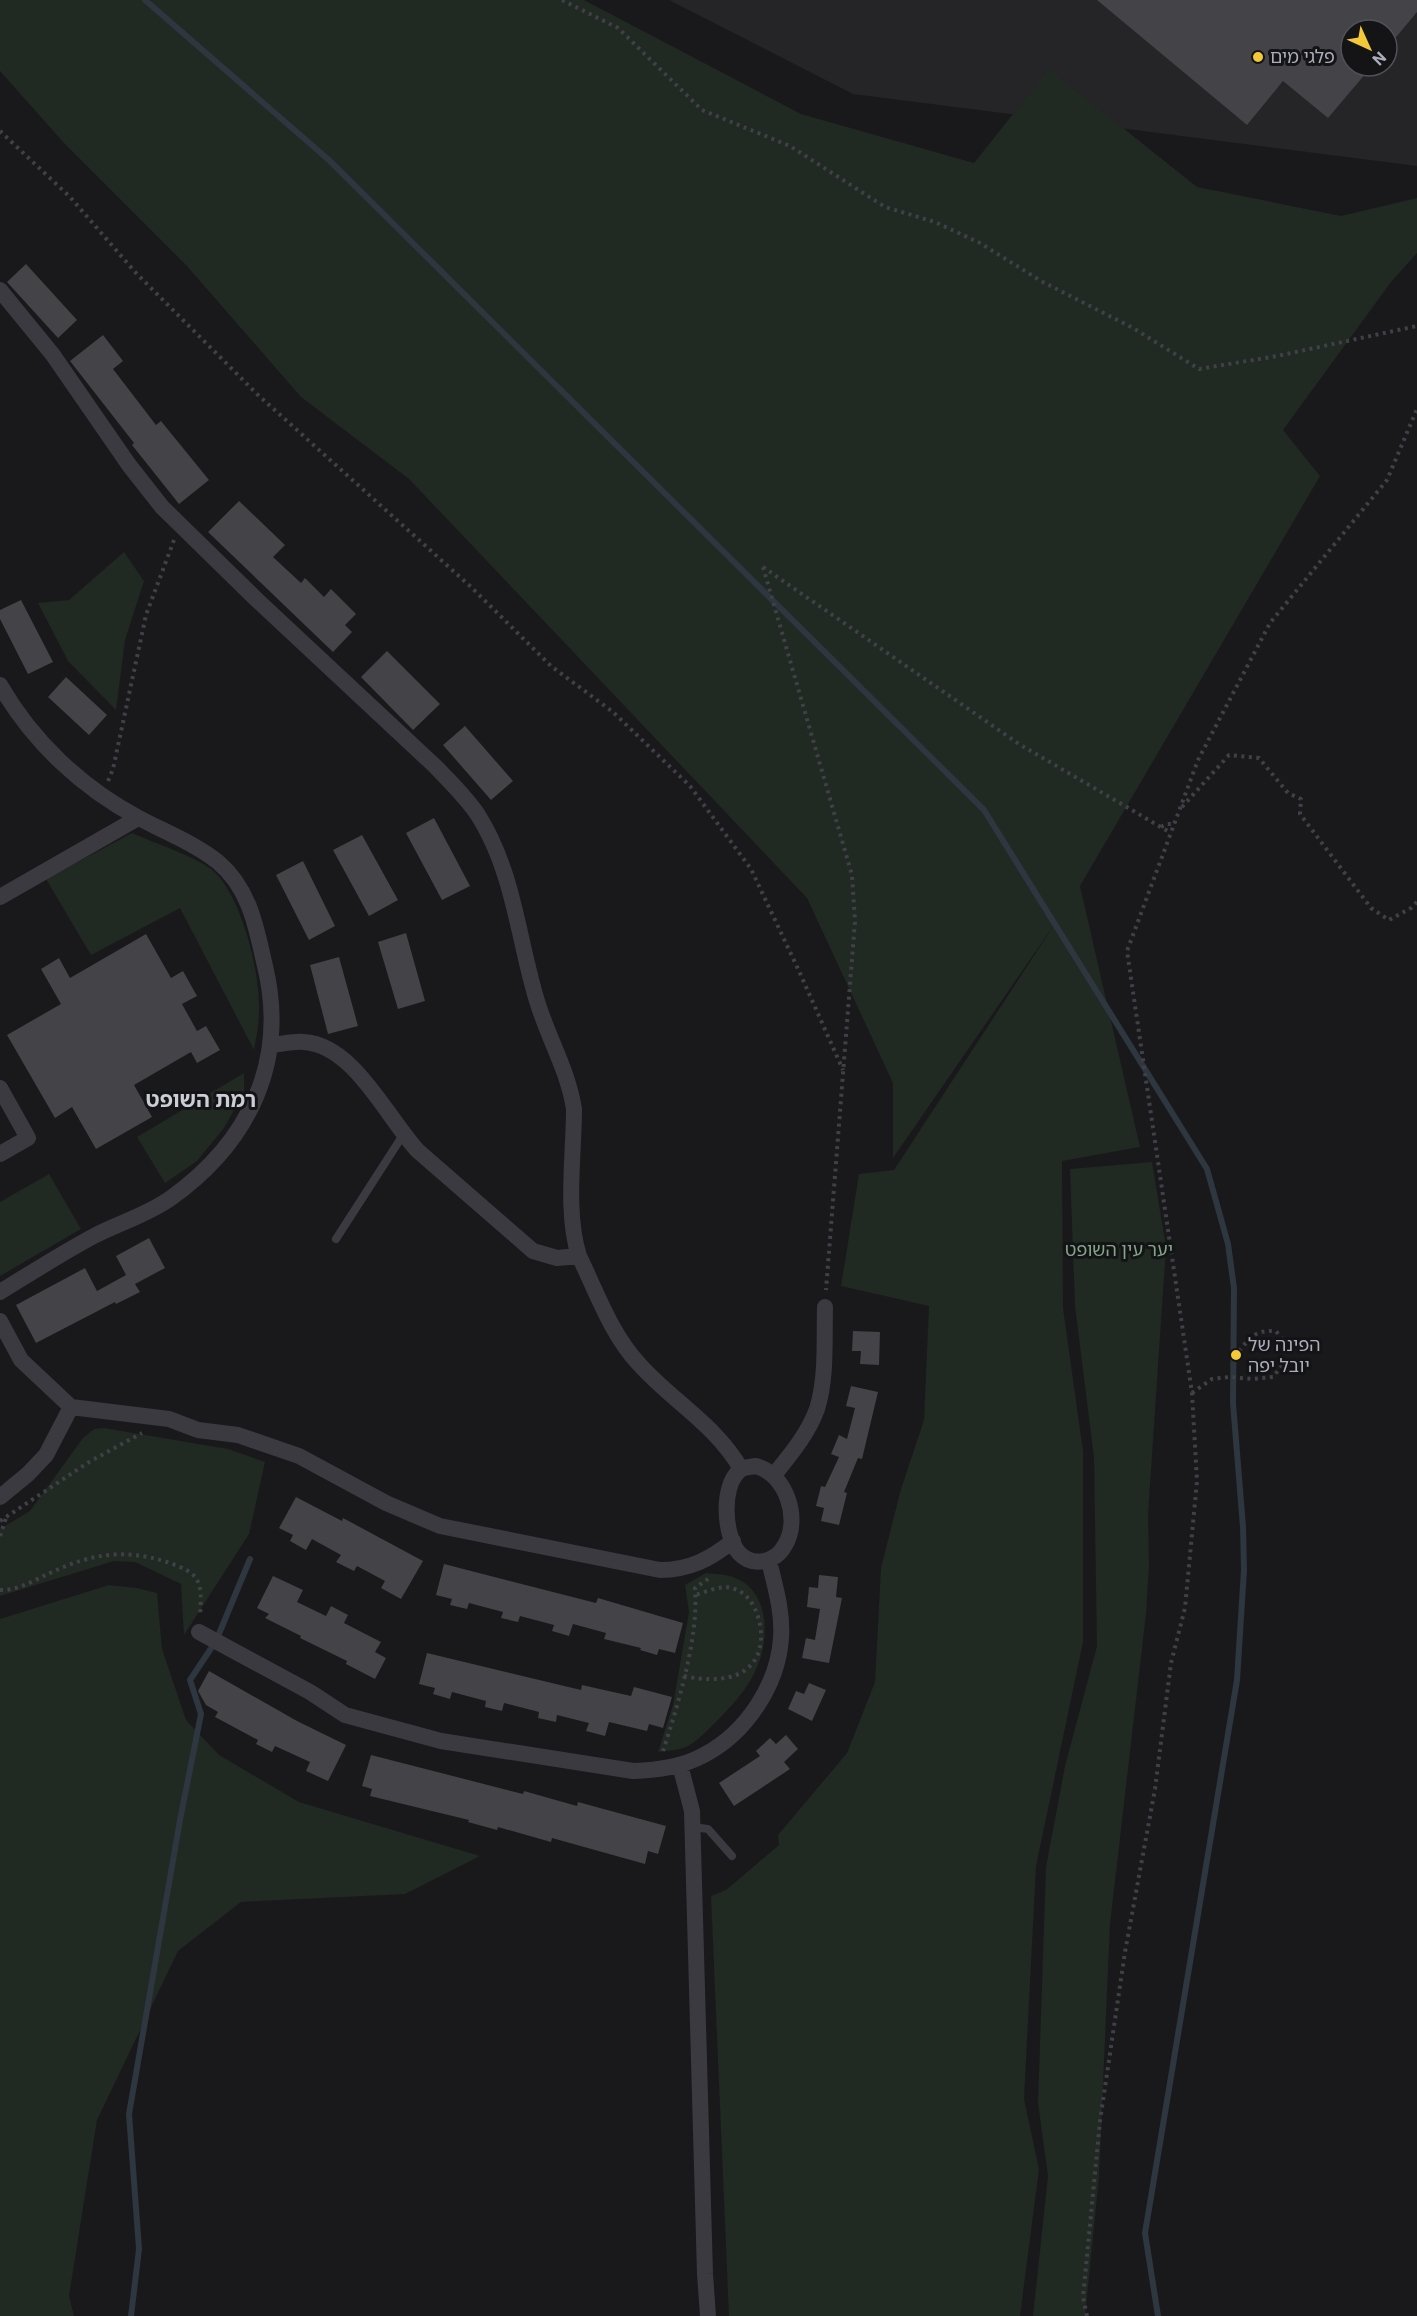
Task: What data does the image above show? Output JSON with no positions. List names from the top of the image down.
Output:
{
  "districts": ["רמת השופט"],
  "parks": ["יער עין השופט"],
  "places": ["פלגי מים", "הפינה של יובל יפה"],
  "north": "bottom right"
}
